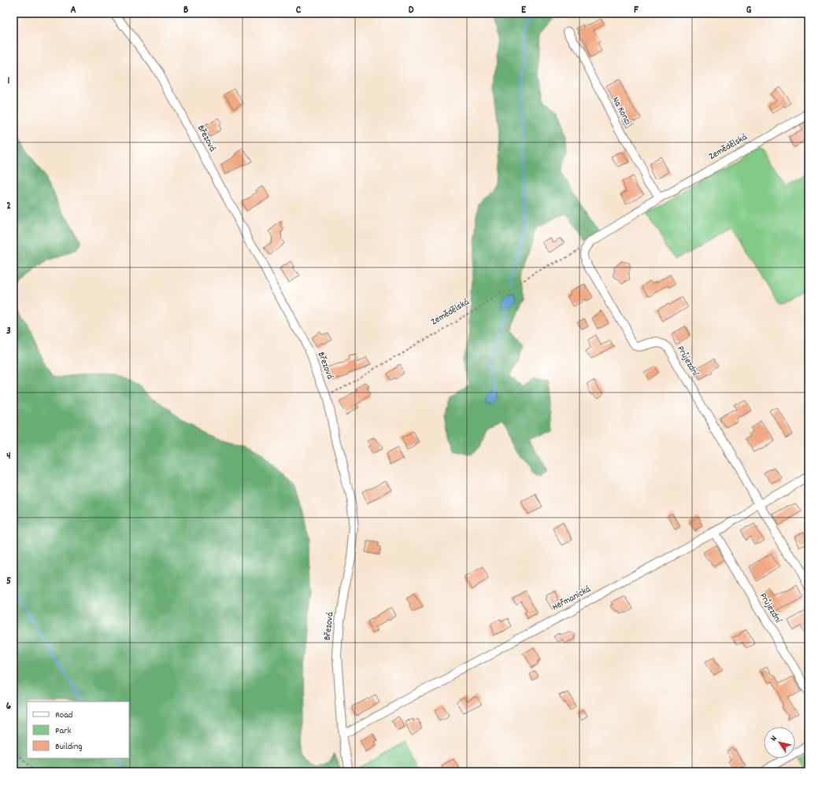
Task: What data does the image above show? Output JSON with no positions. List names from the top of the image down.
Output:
{
  "streets": {
    "street": [
      "Na Konci",
      "Březová",
      "Zemědělská",
      "Průjezdní",
      "Heřmanická"
    ]
  },
  "crossings": [
    ["Na Konci", "Zemědělská"],
    ["Březová", "Zemědělská"],
    ["Březová", "Heřmanická"],
    ["Zemědělská", "Průjezdní"],
    ["Průjezdní", "Heřmanická"]
  ],
  "legend": ["Road", "Park", "Building"],
  "north": "top left",
  "grid": {
    "columns": [
      "A",
      "B",
      "C",
      "D",
      "E",
      "F",
      "G"
    ],
    "rows": [
      "1",
      "2",
      "3",
      "4",
      "5",
      "6"
    ]
  }
}
